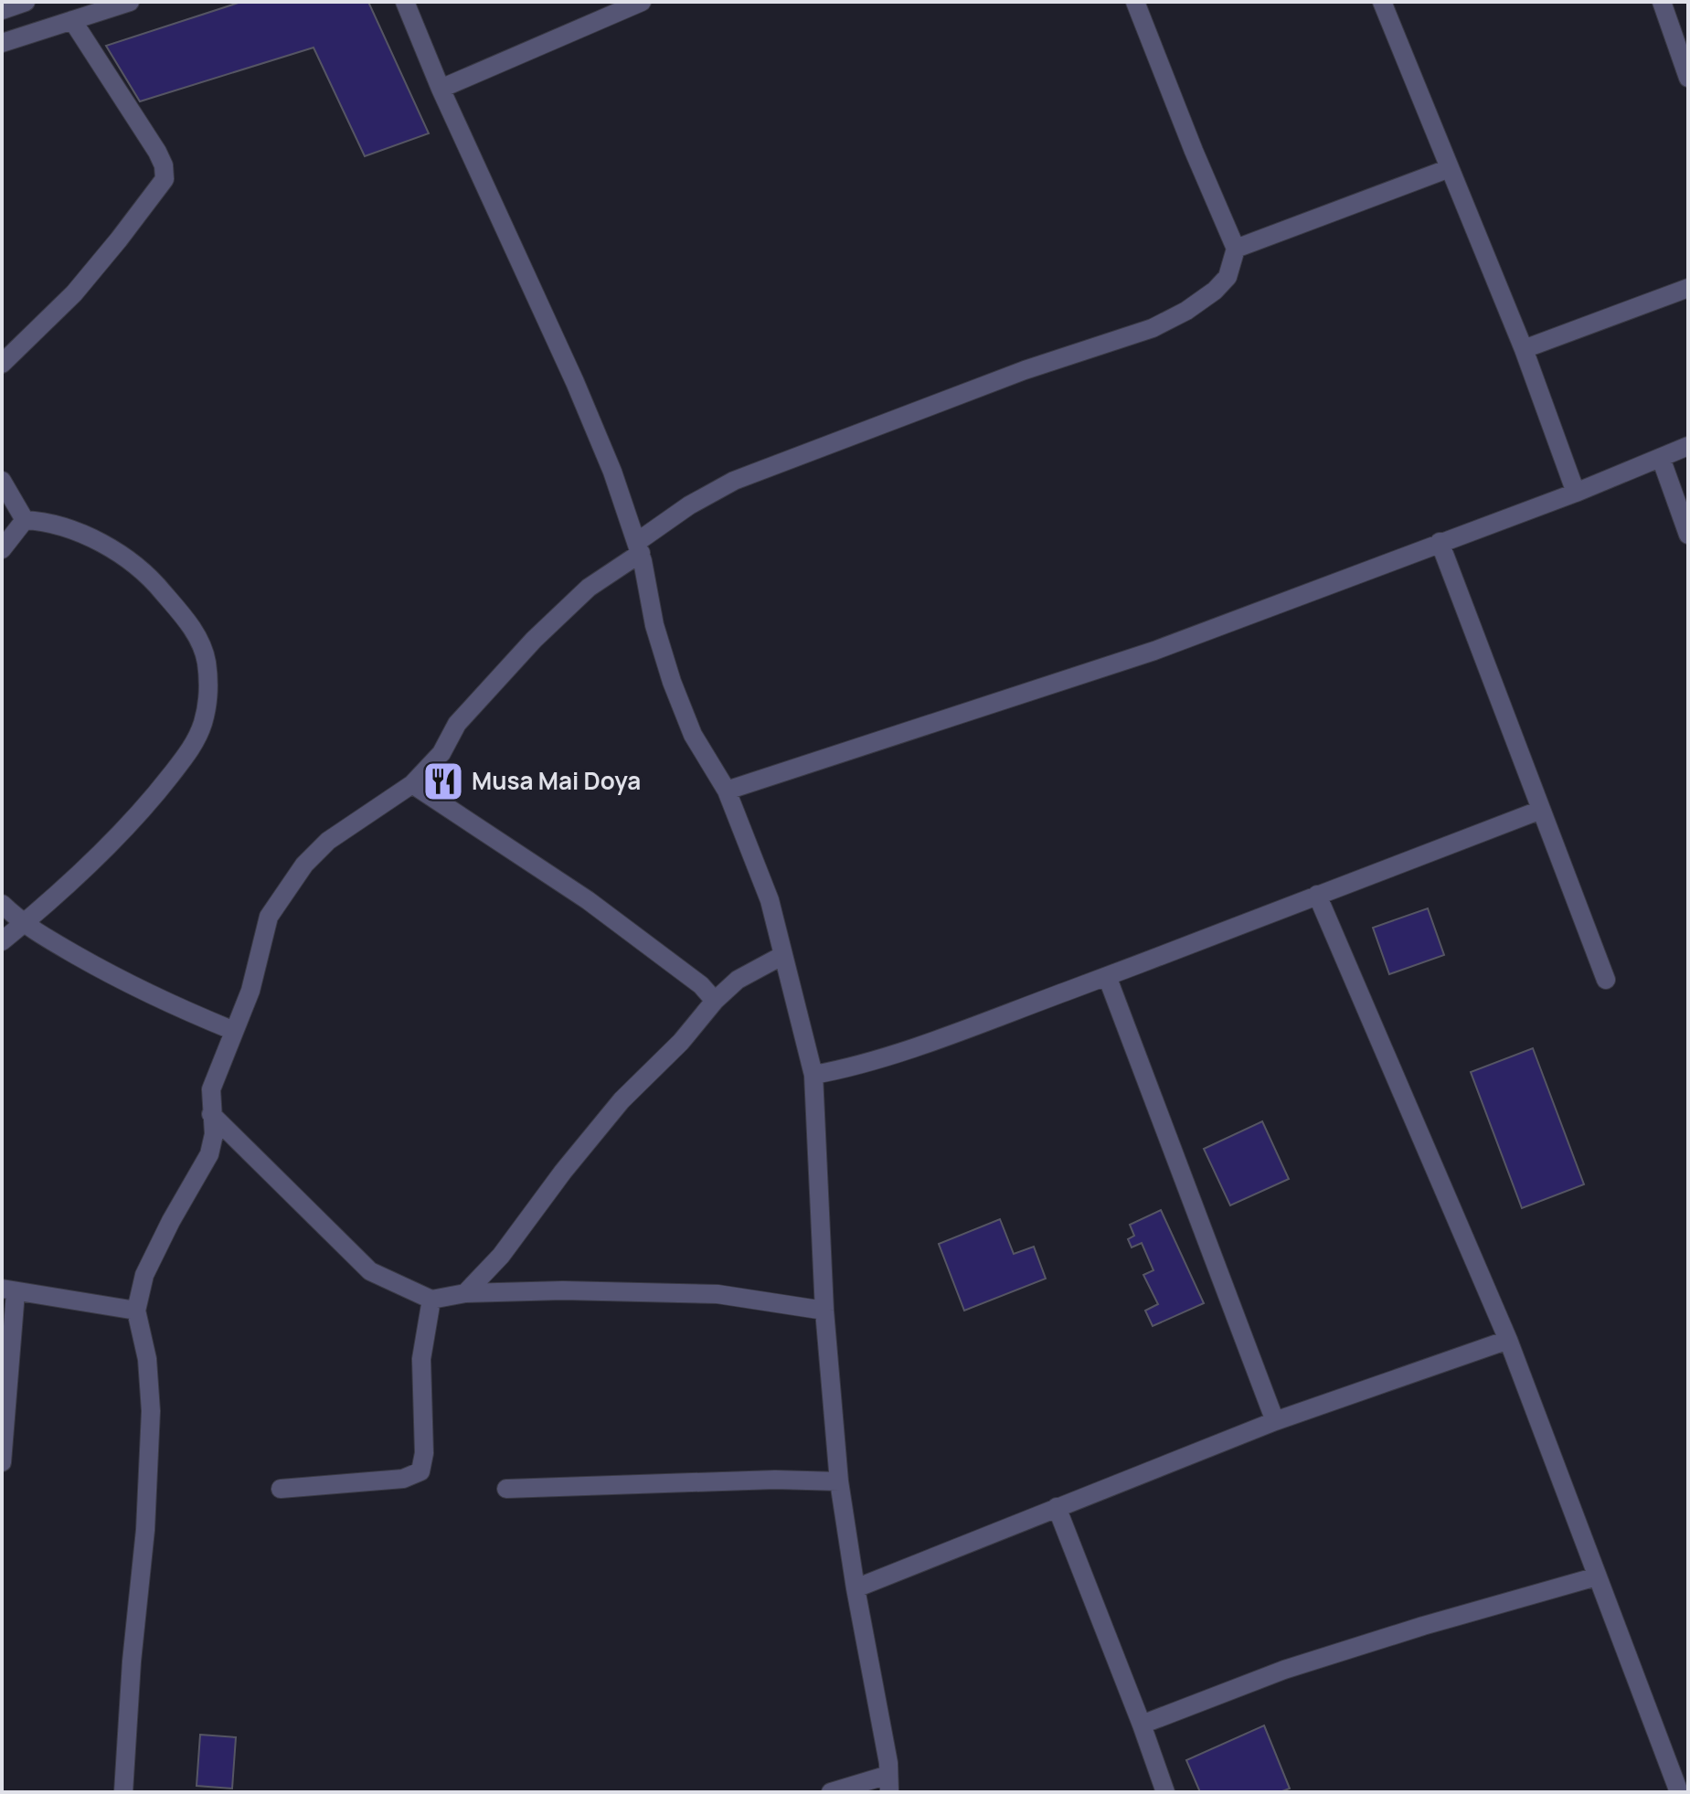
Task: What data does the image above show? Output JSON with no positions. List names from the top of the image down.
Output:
{
  "places": {
    "restaurant": ["Musa Mai Doya"]
  }
}
